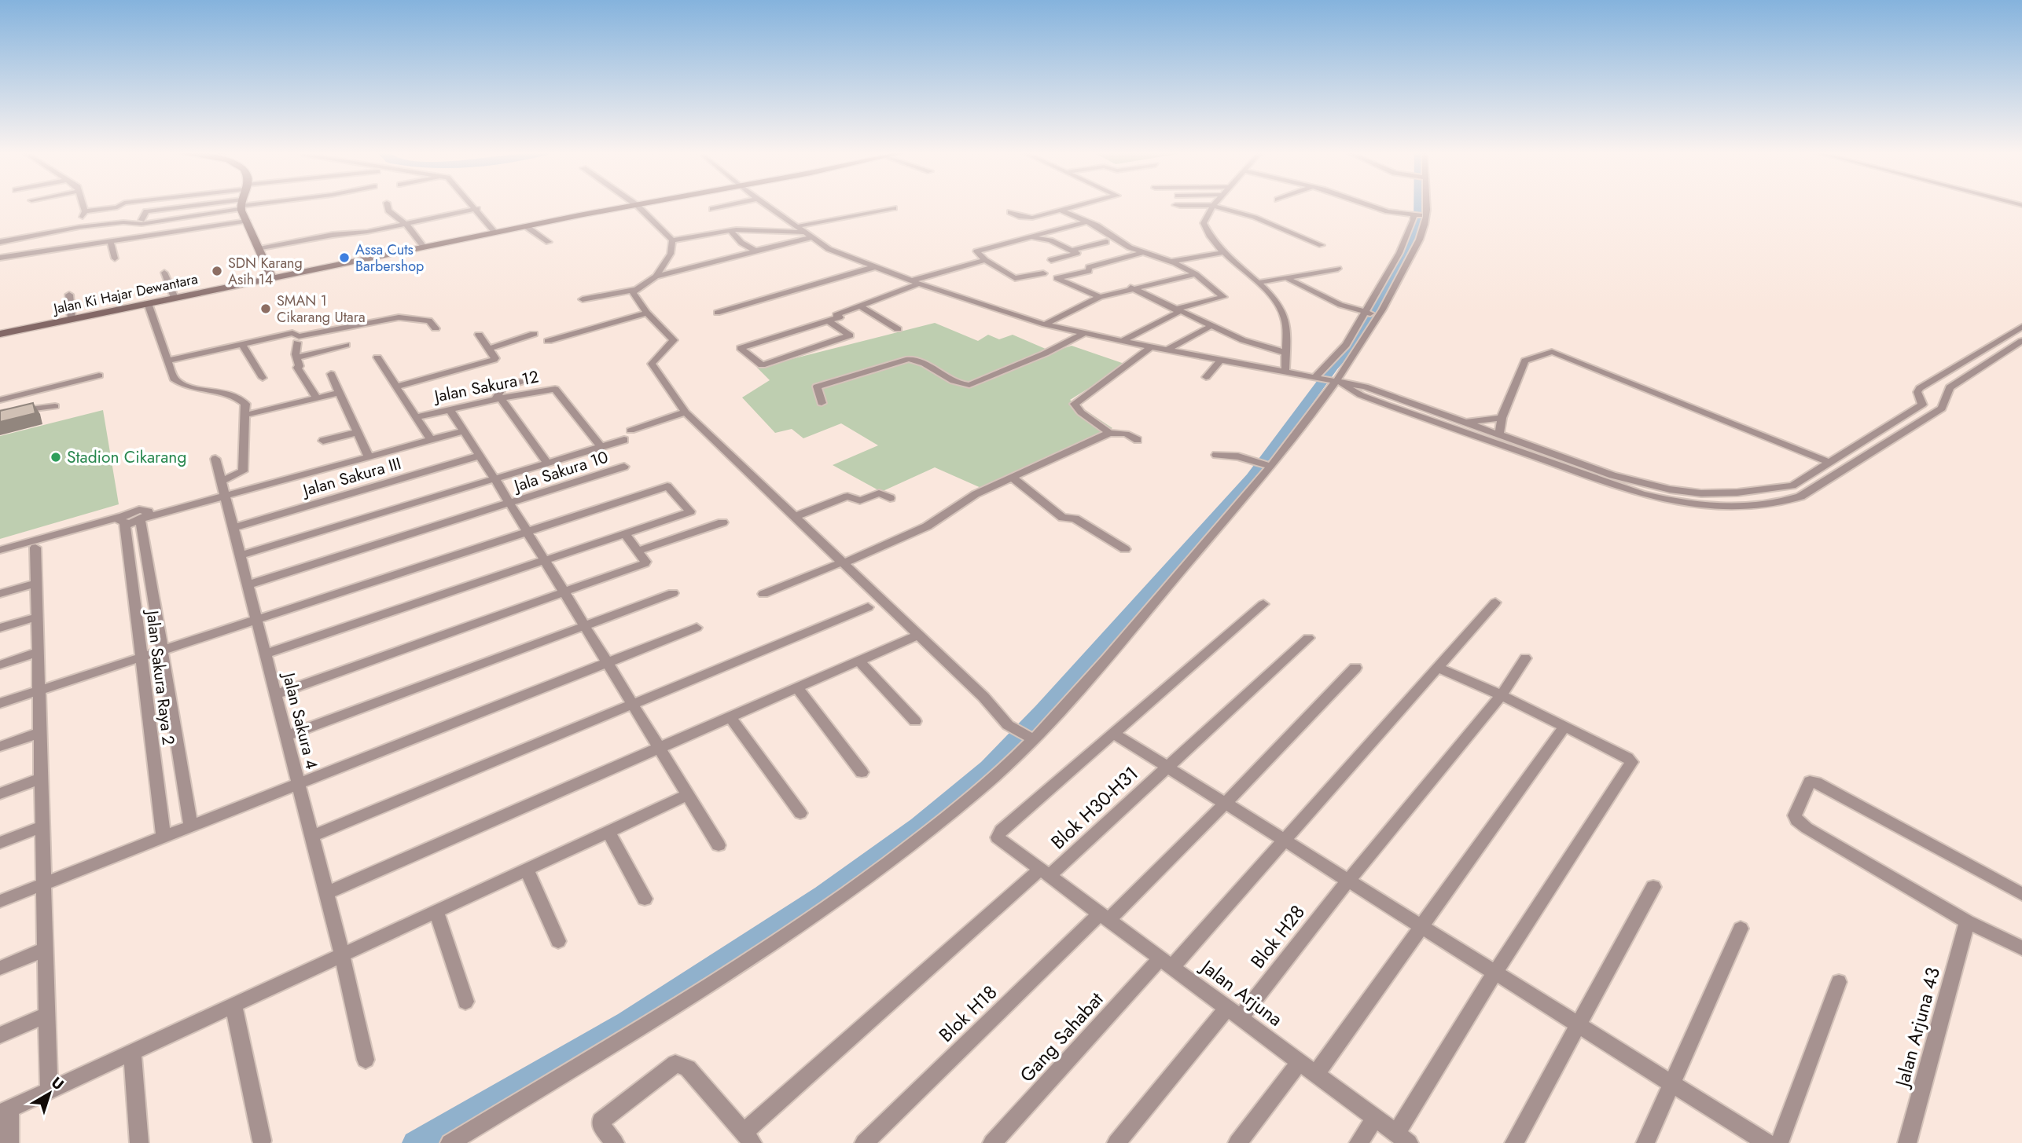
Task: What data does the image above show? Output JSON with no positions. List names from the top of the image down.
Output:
{
  "streets": {
    "main road": ["Jalan Ki Hajar Dewantara"],
    "street": [
      "Jalan Sakura 12",
      "Jala Sakura 10",
      "Jalan Sakura III",
      "Jalan Sakura Raya 2",
      "Jalan Sakura 4",
      "Blok H30-H31",
      "Blok H28",
      "Jalan Arjuna",
      "Blok H18",
      "Jalan Arjuna 43",
      "Gang Sahabat"
    ]
  },
  "crossings": [
    ["Jala Sakura 10", "Jalan Sakura 4"],
    ["Jalan Sakura III", "Jalan Sakura 4"],
    ["Blok H30-H31", "Jalan Arjuna"],
    ["Blok H28", "Jalan Arjuna"],
    ["Jalan Arjuna", "Blok H18"],
    ["Jalan Arjuna", "Gang Sahabat"]
  ],
  "places": [
    "Assa Cuts Barbershop",
    "SDN Karang Asih 14",
    "SMAN 1 Cikarang Utara",
    "Stadion Cikarang"
  ],
  "north": "top right"
}
